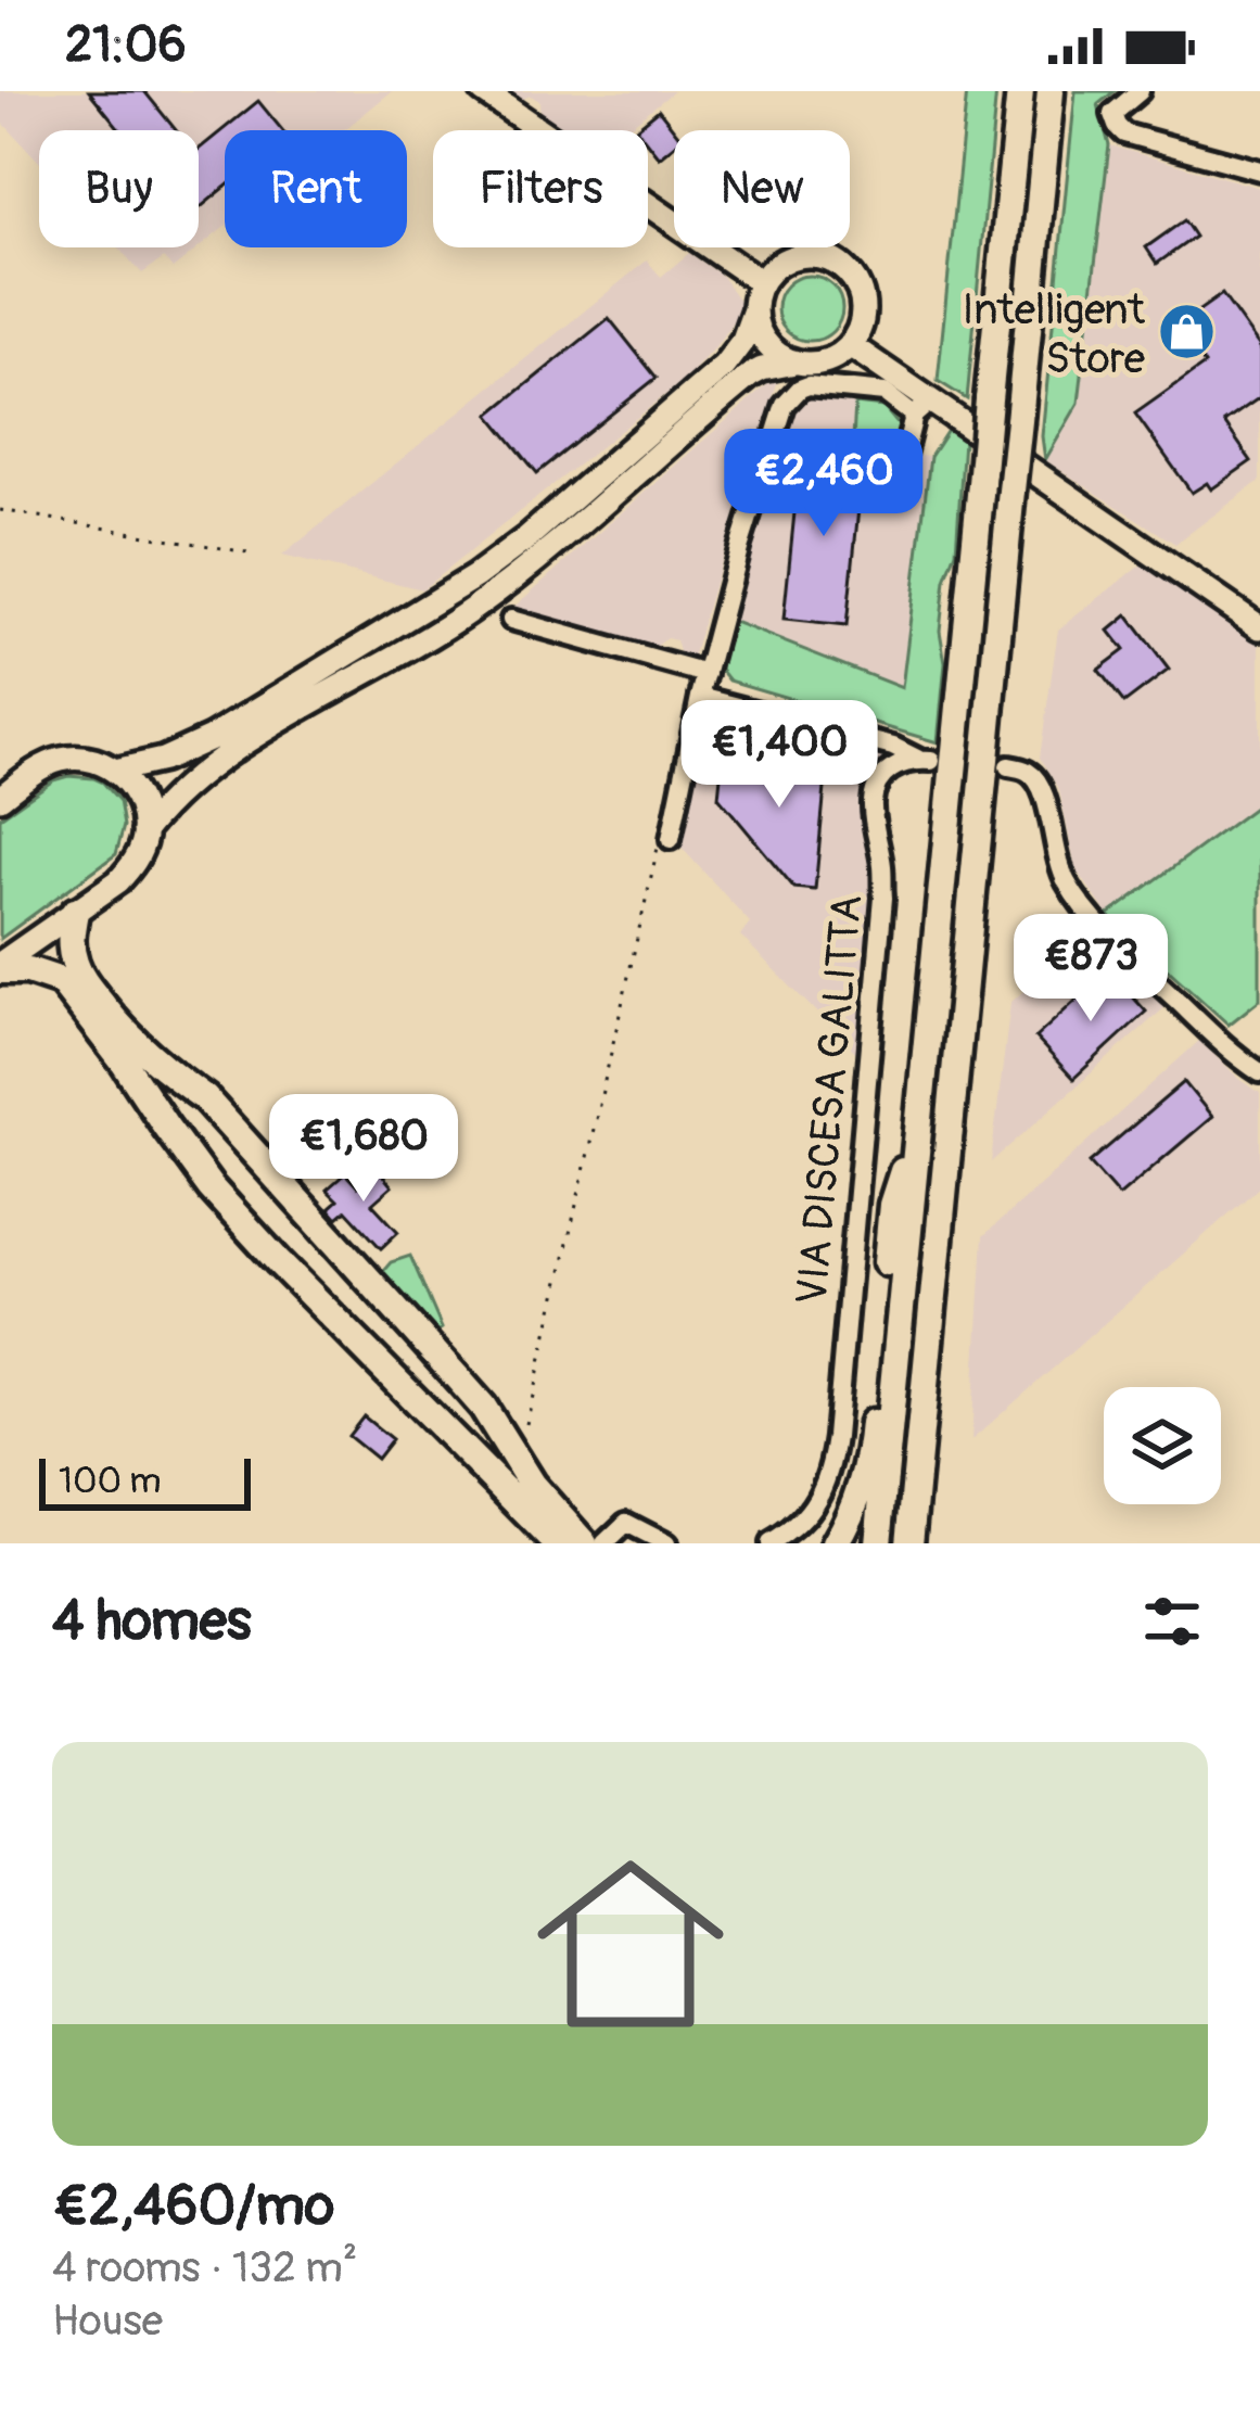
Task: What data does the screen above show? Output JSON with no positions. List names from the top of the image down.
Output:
{
  "streets": {
    "street": ["VIA DISCESA GALITTA"]
  },
  "places": {
    "shop": ["Intelligent Store"]
  },
  "scale_bar": "100 m",
  "page": {
    "status": "21:06",
    "chip": [
      "Buy",
      "Rent",
      "Filters",
      "New"
    ],
    "price": [
      "€2,460",
      "€1,400",
      "€873",
      "€1,680"
    ],
    "scale": "100 m",
    "heading": "4 homes",
    "list": [
      {
        "name": "€2,460/mo",
        "note": "4 rooms · 132 m² · House"
      }
    ]
  }
}
